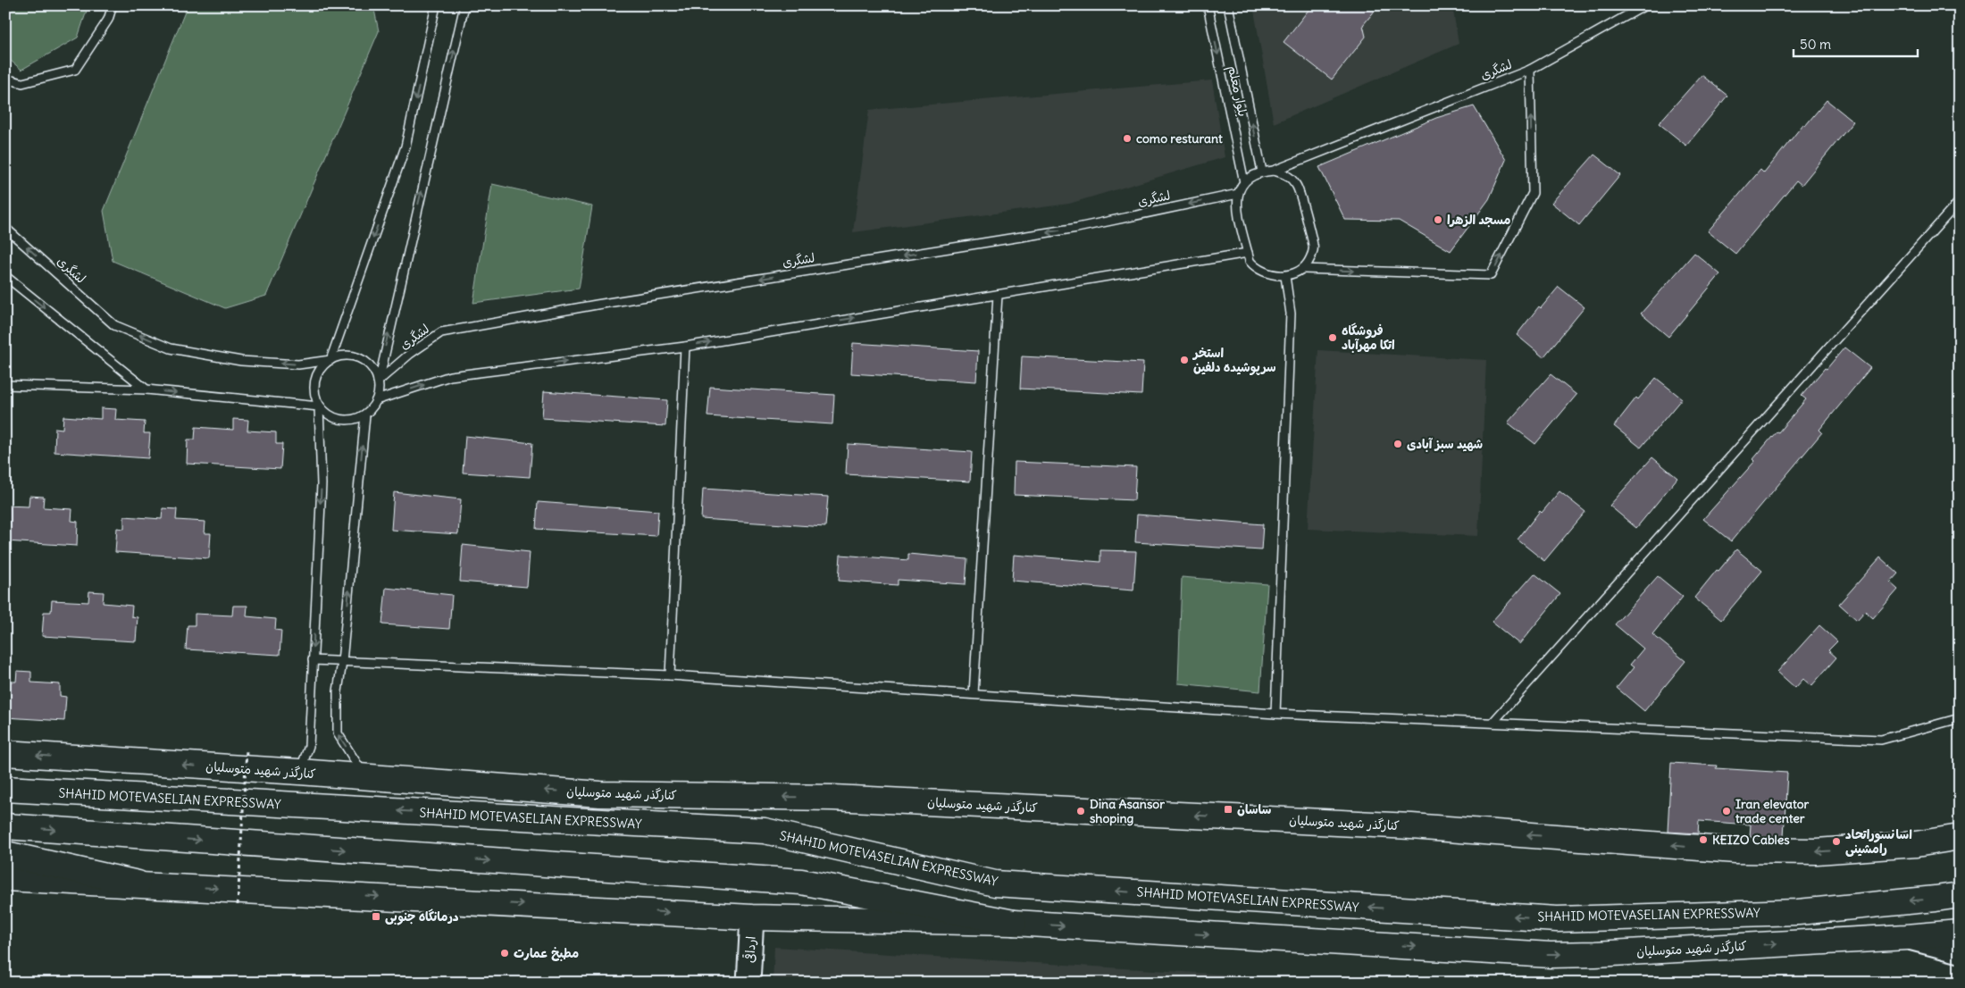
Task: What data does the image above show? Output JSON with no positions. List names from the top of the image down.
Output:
{
  "streets": {
    "main road": ["کنارگذر شهید متوسلیان", "SHAHID MOTEVASELIAN EXPRESSWAY"],
    "street": ["ارداقی"],
    "lane": ["لشگری", "بلوار معلم"]
  },
  "crossings": [
    ["لشگری", "بلوار معلم"],
    ["کنارگذر شهید متوسلیان", "ارداقی"]
  ],
  "places": {
    "other": [
      "como resturant",
      "مسجد الزهرا",
      "فروشگاه اتکا مهرآباد",
      "استخر سرپوشیده دلفین",
      "شهید سبز آبادی",
      "Dina Asansor shoping",
      "Iran elevator trade center",
      "KEIZO Cables",
      "اسانسوراتحاد رامشینی",
      "مطبخ عمارت"
    ],
    "transit": ["ساسان", "درمانگاه جنوبی"]
  },
  "scale_bar": "50 m"
}
